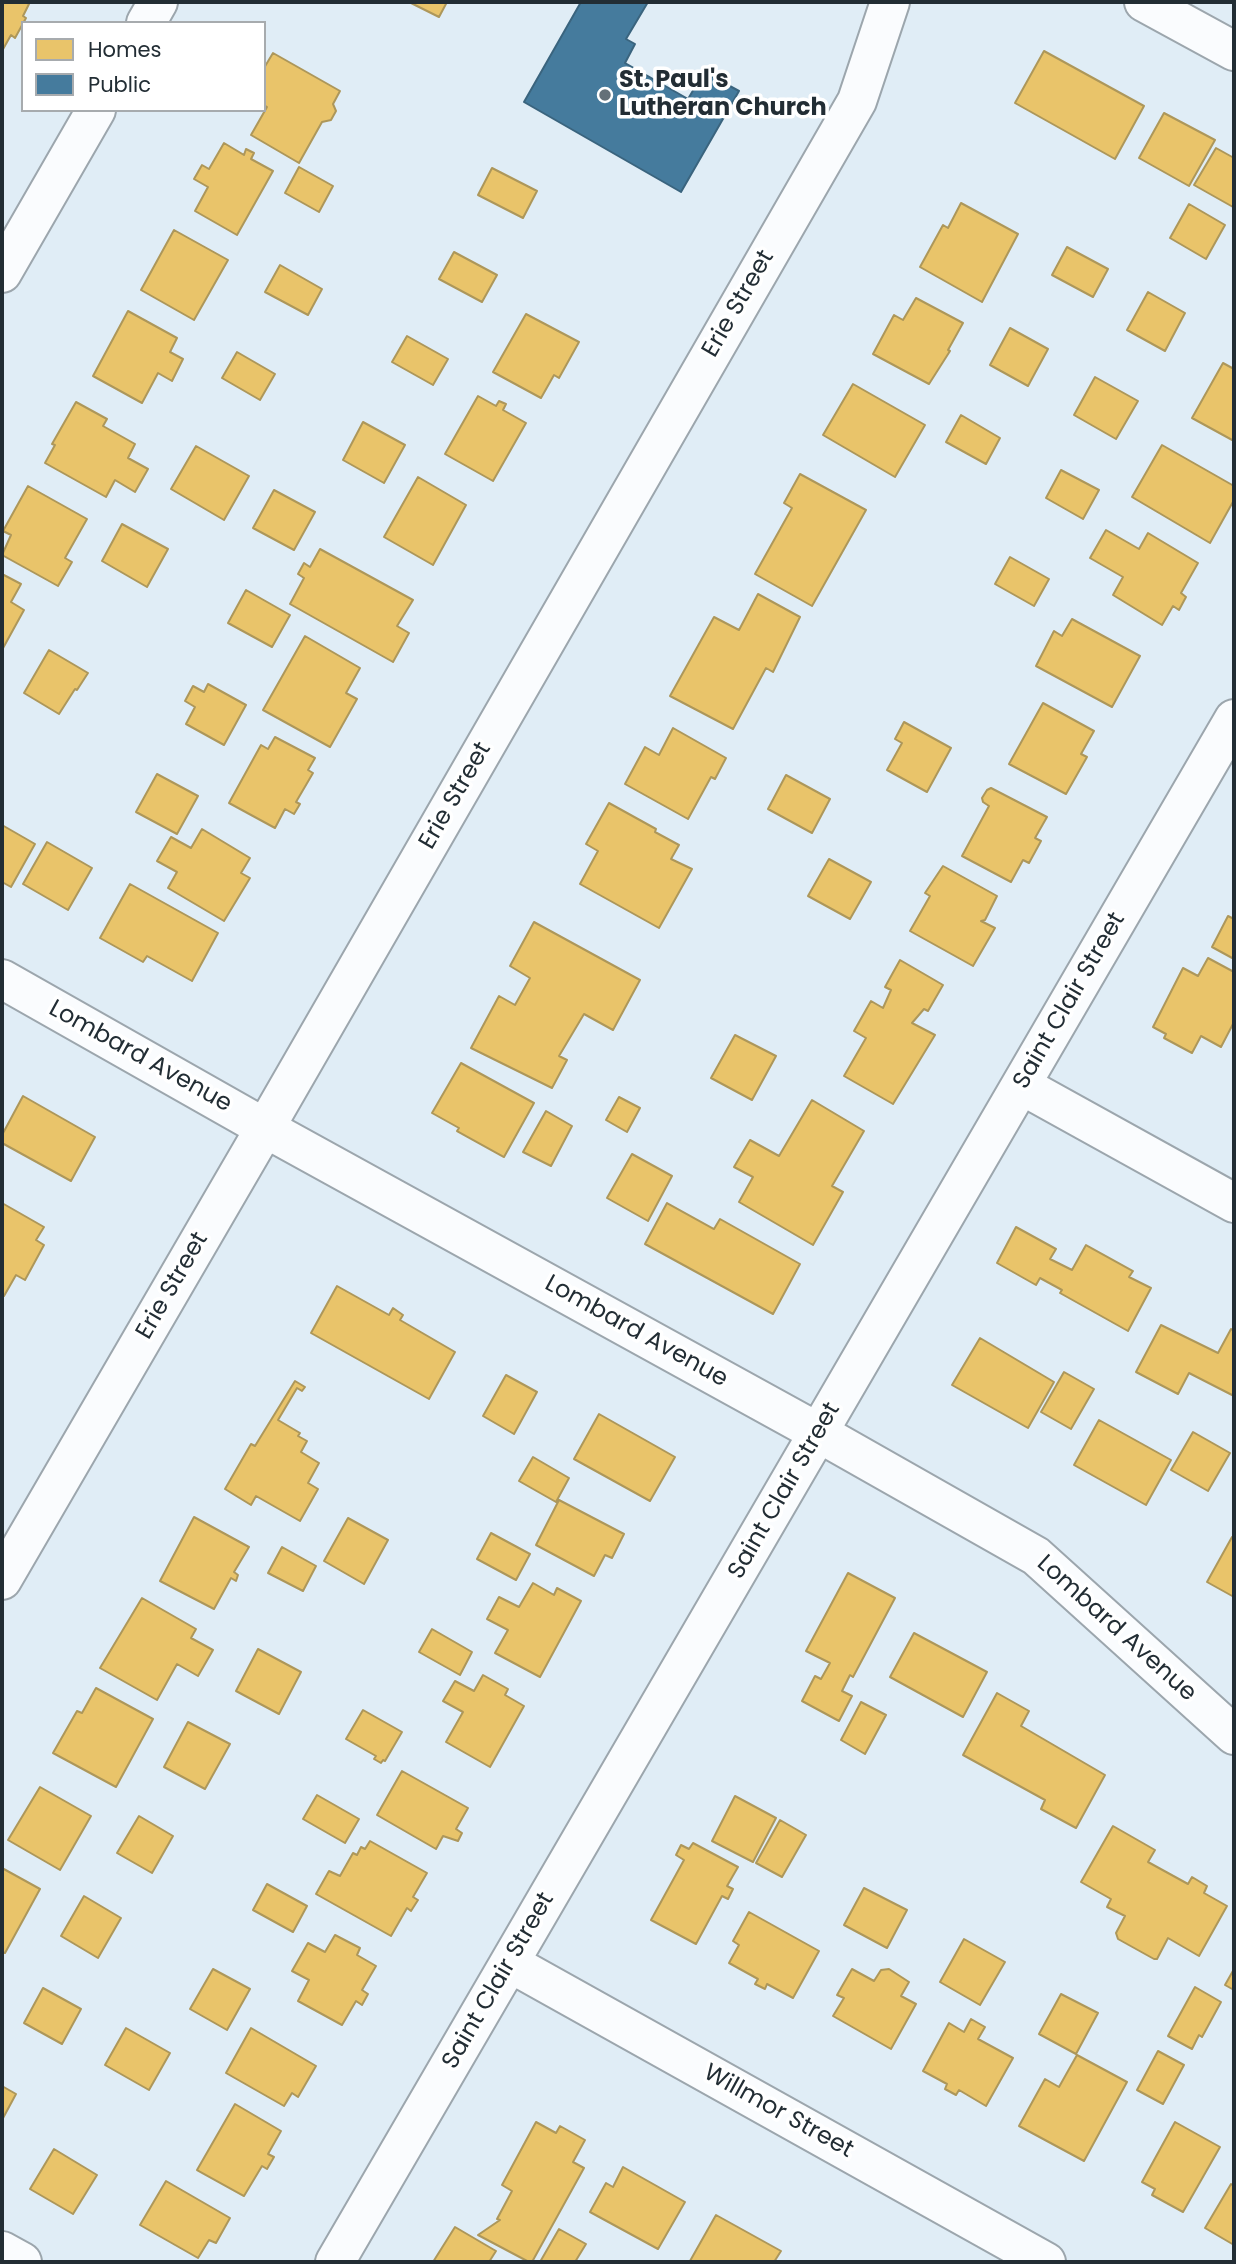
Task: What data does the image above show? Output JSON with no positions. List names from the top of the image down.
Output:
{
  "streets": {
    "street": [
      "Erie Street",
      "Saint Clair Street",
      "Lombard Avenue",
      "Willmor Street"
    ]
  },
  "crossings": [
    ["Erie Street", "Lombard Avenue"],
    ["Saint Clair Street", "Lombard Avenue"],
    ["Saint Clair Street", "Willmor Street"]
  ],
  "places": ["St. Paul's Lutheran Church"],
  "legend": ["Homes", "Public"]
}
